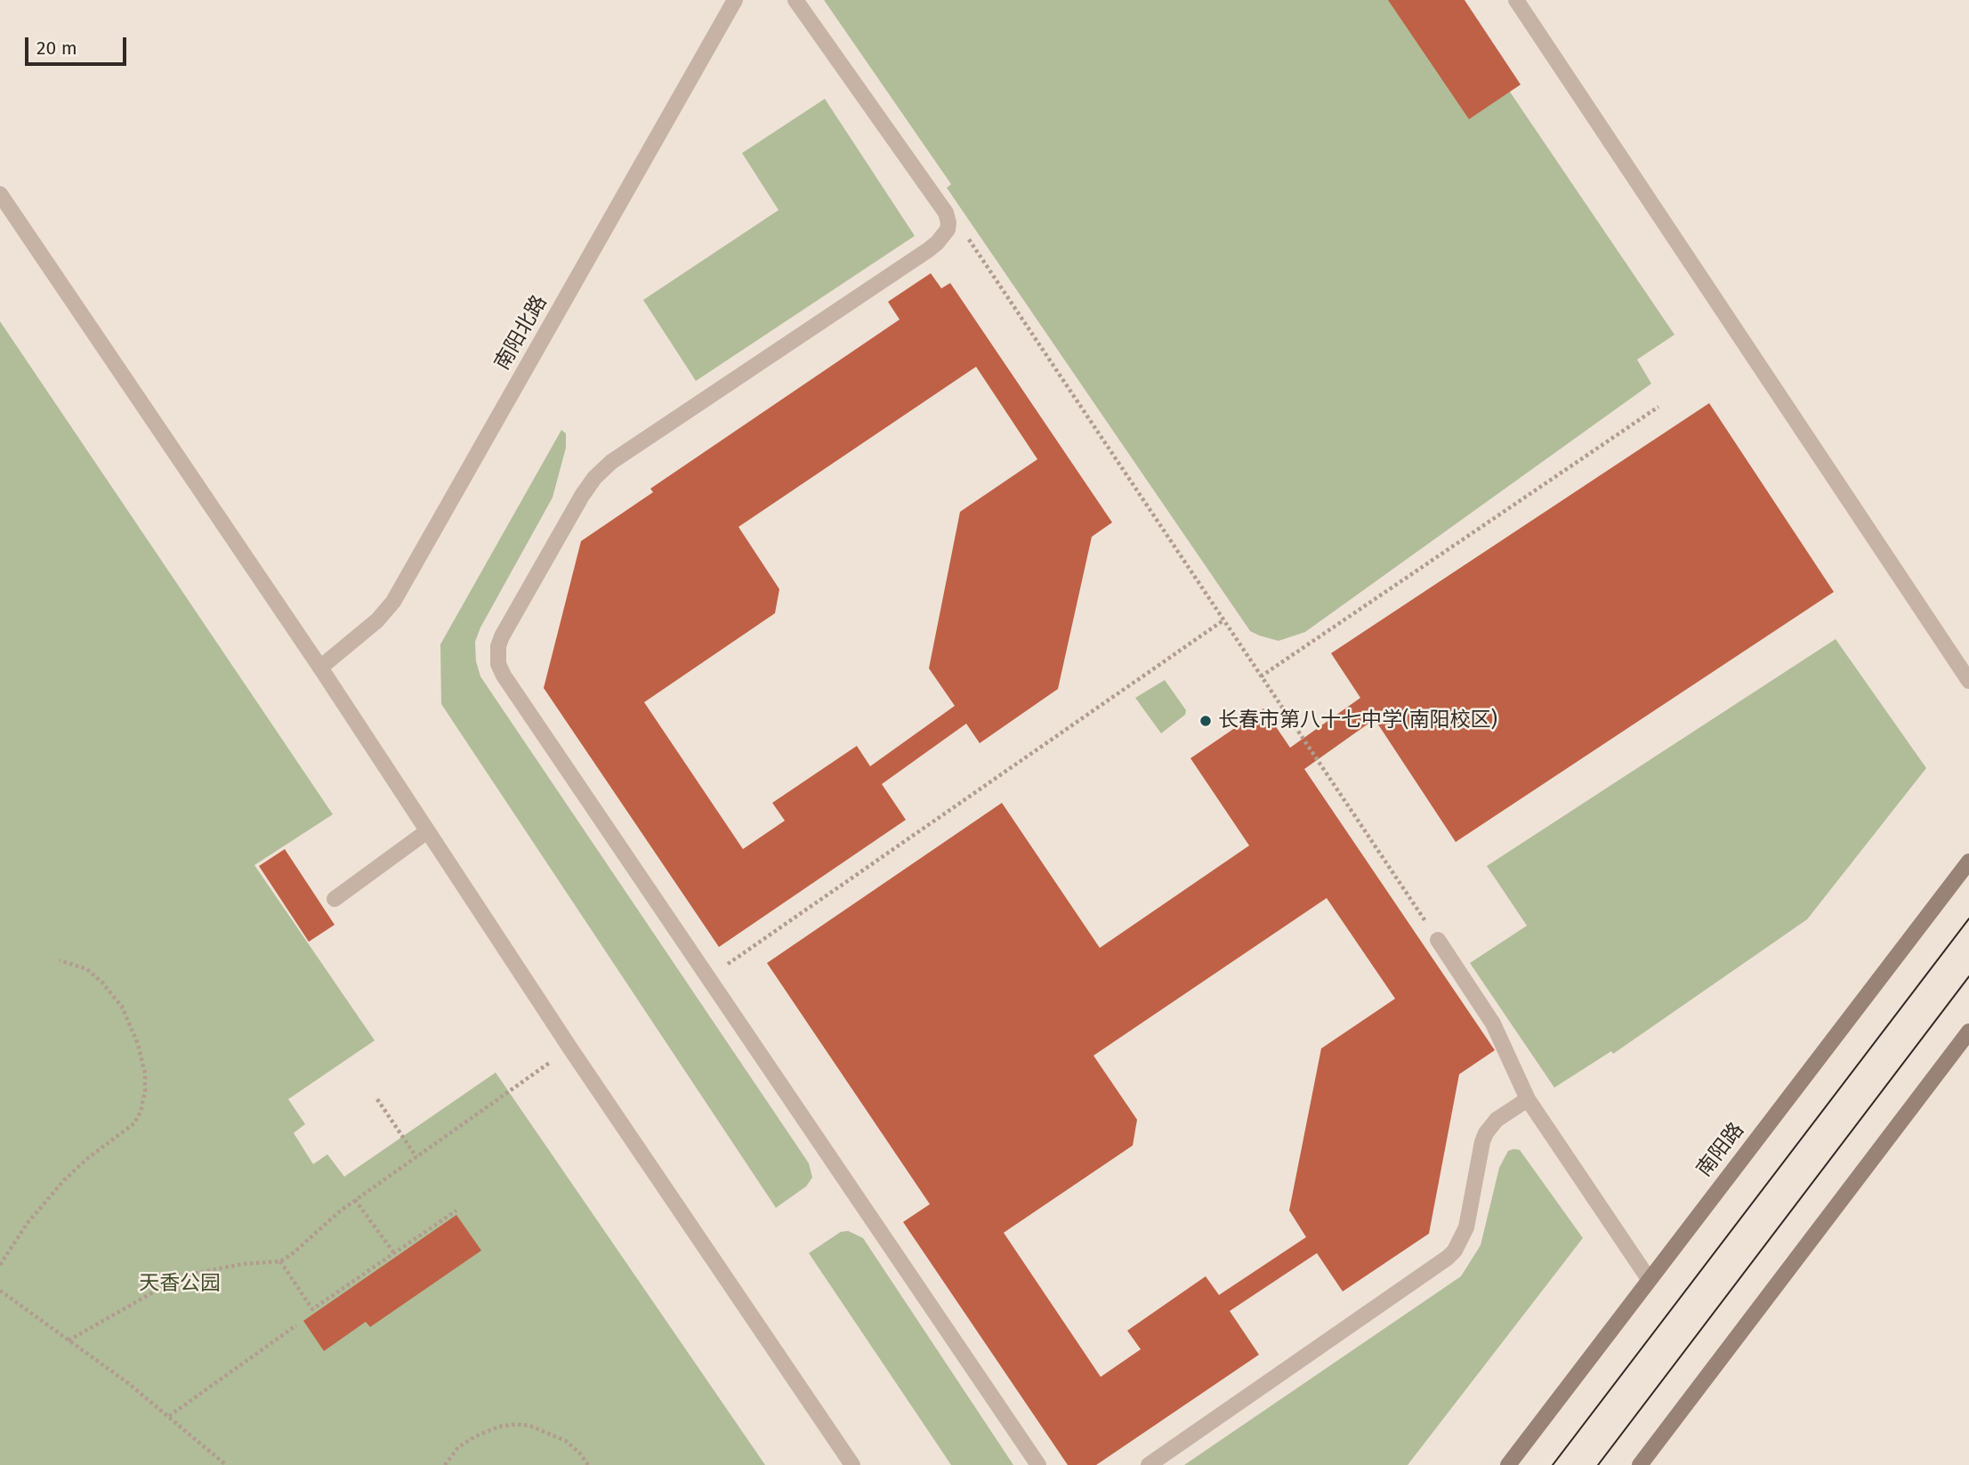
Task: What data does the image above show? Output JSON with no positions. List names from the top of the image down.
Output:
{
  "streets": {
    "main road": ["南阳路"],
    "street": ["南阳北路"]
  },
  "parks": ["天香公园"],
  "places": ["长春市第八十七中学(南阳校区)"],
  "scale_bar": "20 m"
}
